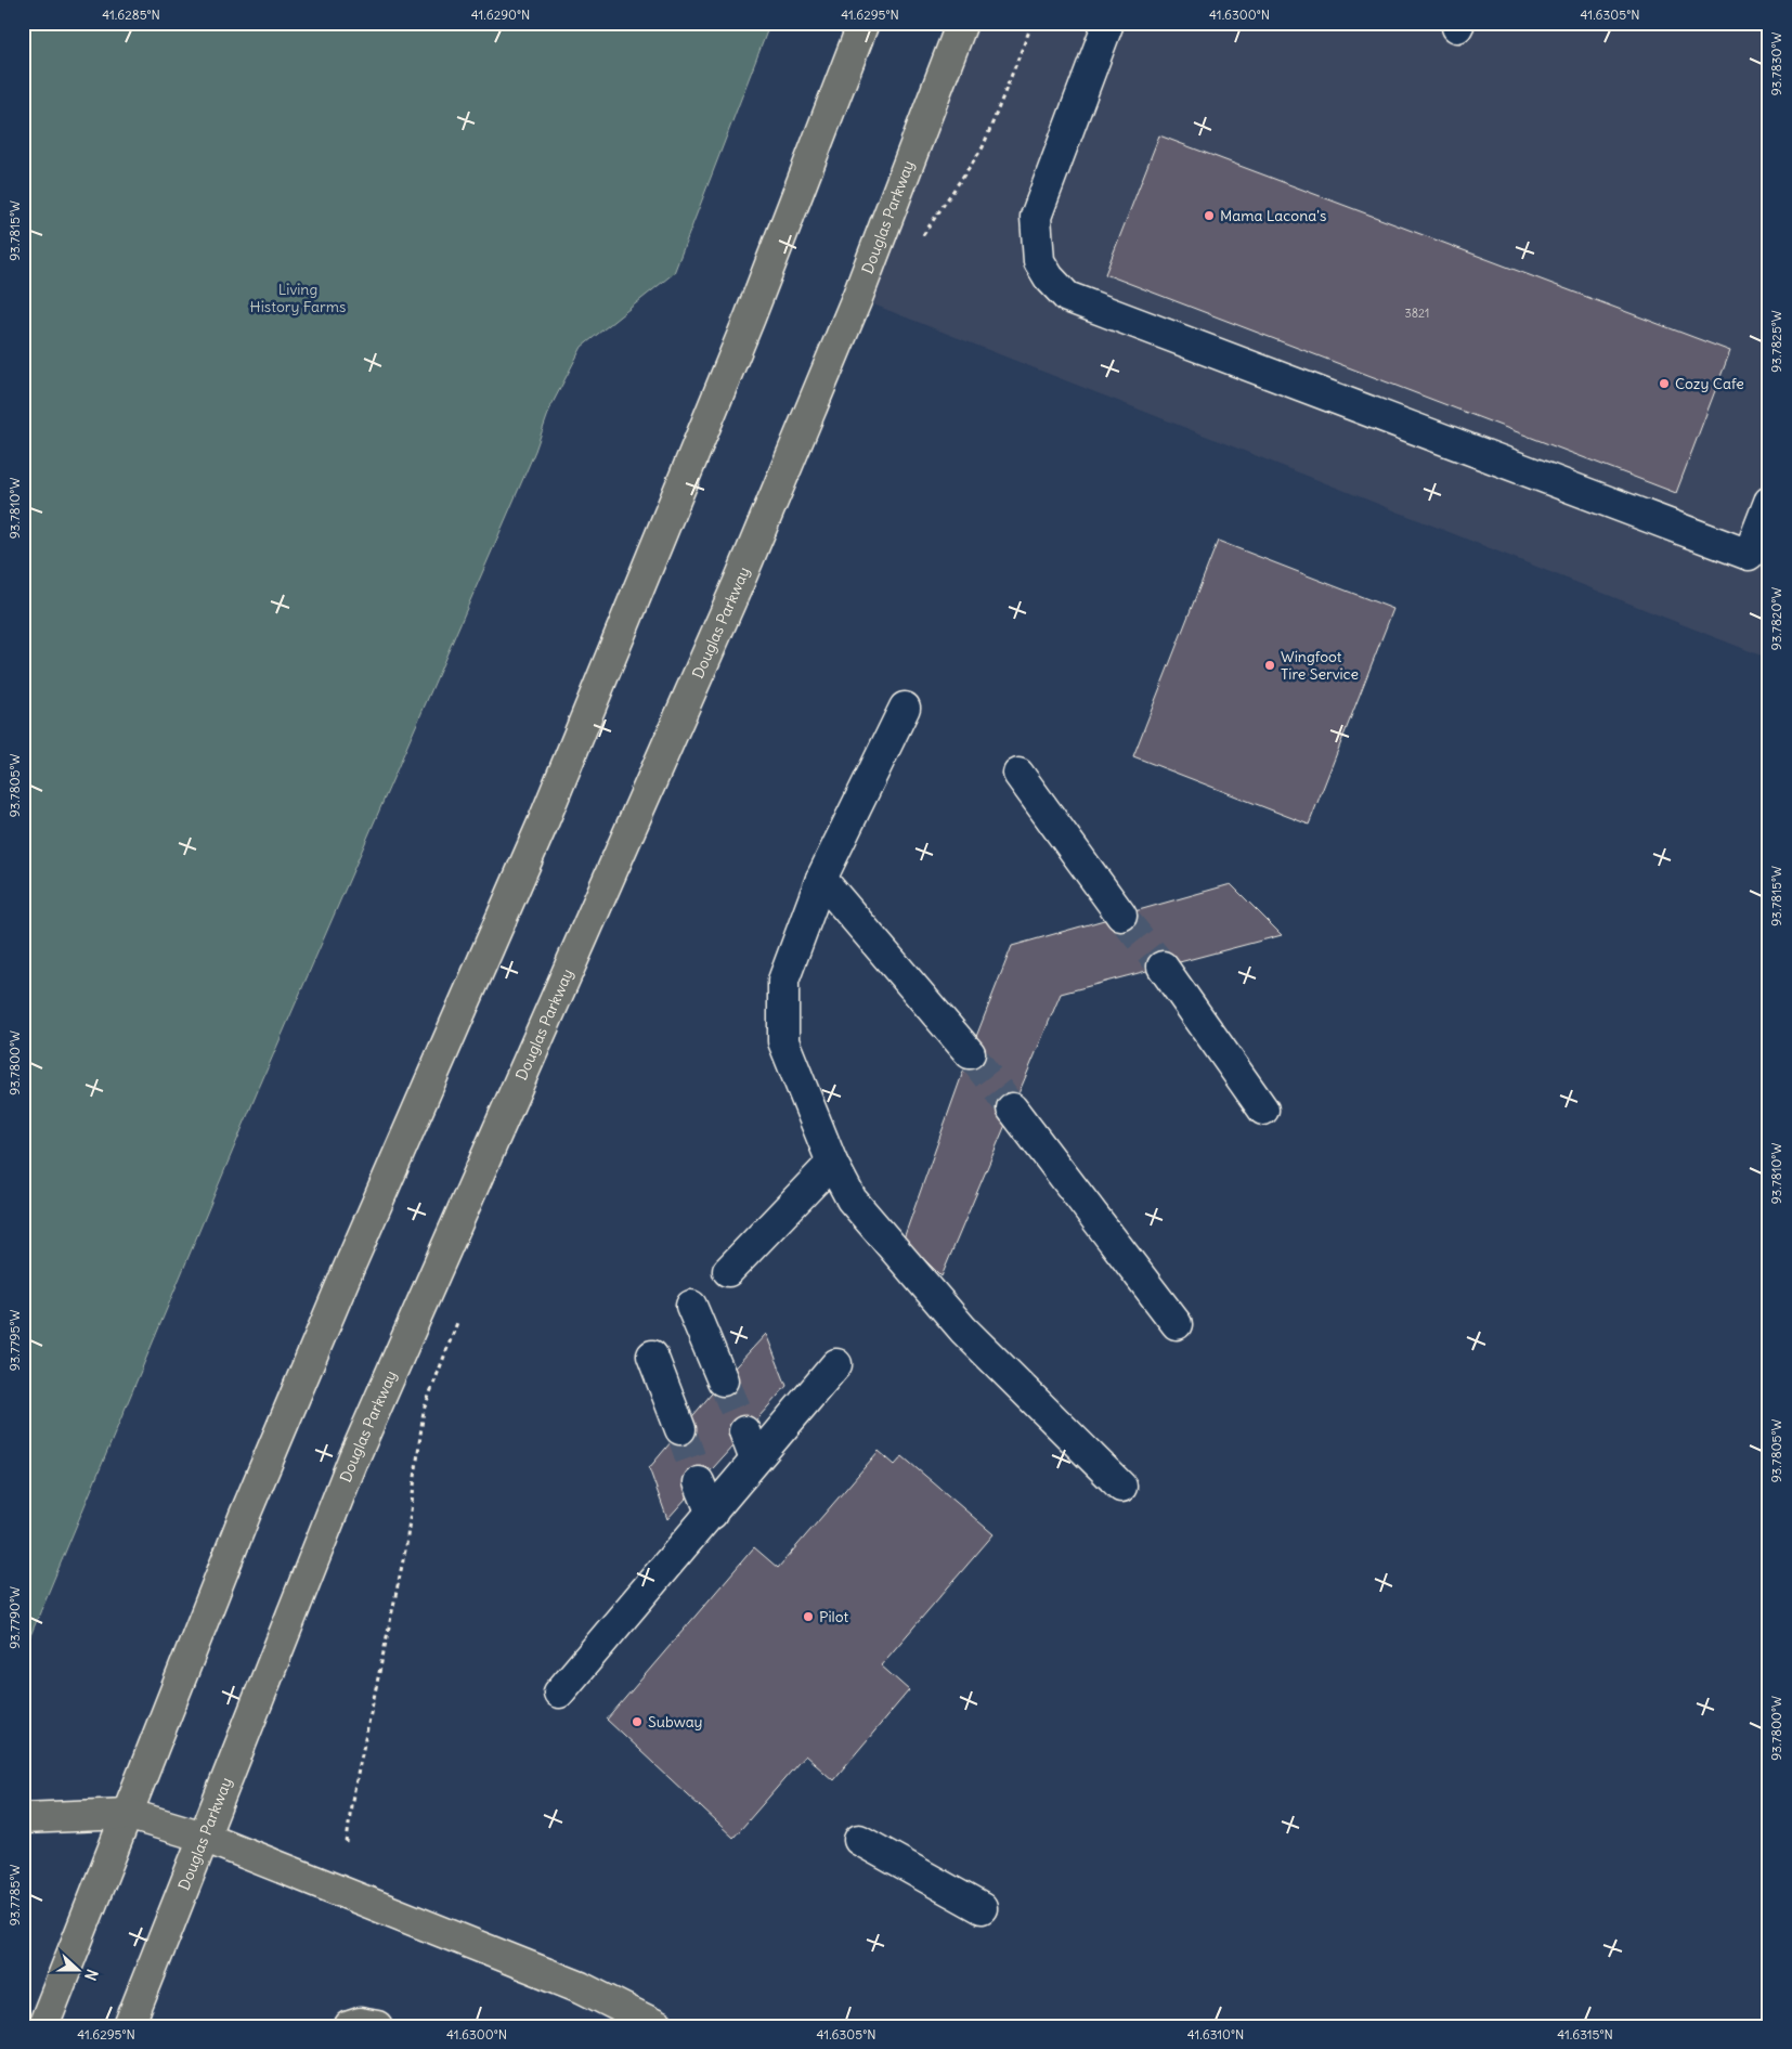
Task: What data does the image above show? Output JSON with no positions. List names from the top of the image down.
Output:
{
  "streets": {
    "main road": ["Douglas Parkway"]
  },
  "parks": ["Living History Farms"],
  "places": [
    "Mama Lacona's",
    "Cozy Cafe",
    "Wingfoot Tire Service",
    "Pilot",
    "Subway"
  ],
  "house_numbers": ["3821"],
  "north": "right",
  "coordinates": [
    "41.6285°N",
    "41.6290°N",
    "41.6295°N",
    "41.6300°N",
    "41.6305°N",
    "93.7830°W",
    "93.7815°W",
    "93.7825°W",
    "93.7810°W",
    "93.7820°W",
    "93.7805°W",
    "93.7800°W",
    "93.7795°W",
    "93.7790°W",
    "93.7785°W",
    "41.6310°N",
    "41.6315°N"
  ]
}
